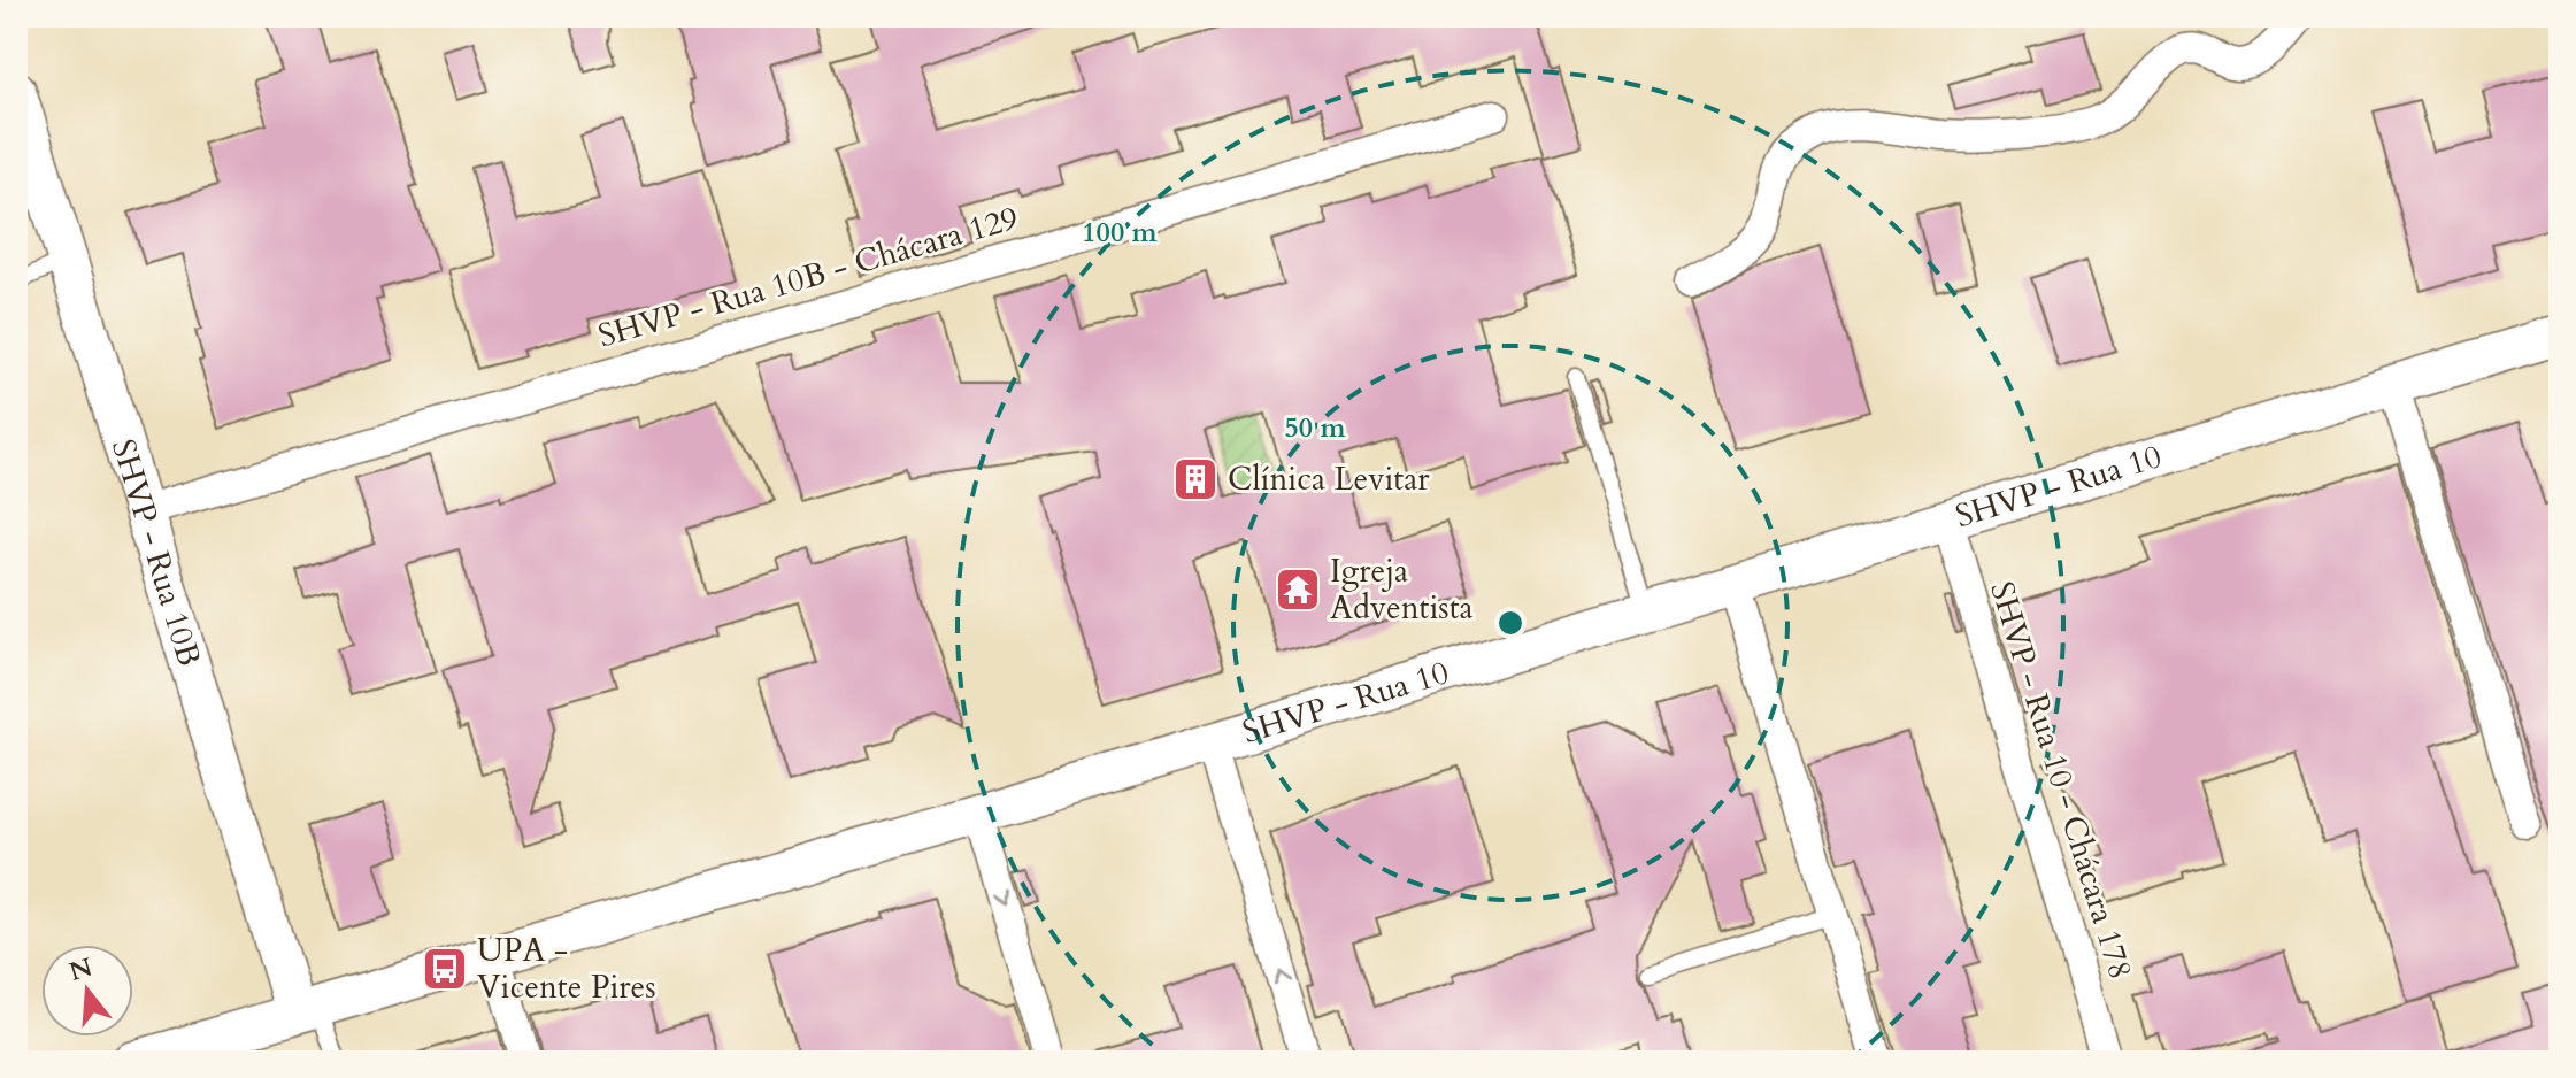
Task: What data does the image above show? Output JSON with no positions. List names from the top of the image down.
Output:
{
  "streets": {
    "street": [
      "SHVP - Rua 10B - Chácara 129",
      "SHVP - Rua 10",
      "SHVP - Rua 10B",
      "SHVP - Rua 10 - Chácara 178"
    ]
  },
  "crossings": [
    ["SHVP - Rua 10B - Chácara 129", "SHVP - Rua 10B"],
    ["SHVP - Rua 10", "SHVP - Rua 10B"],
    ["SHVP - Rua 10", "SHVP - Rua 10 - Chácara 178"]
  ],
  "places": {
    "building": ["Clínica Levitar"],
    "temple": ["Igreja Adventista"],
    "bus stop": ["UPA - Vicente Pires"]
  },
  "north": "top",
  "rings": ["100 m", "50 m"]
}
